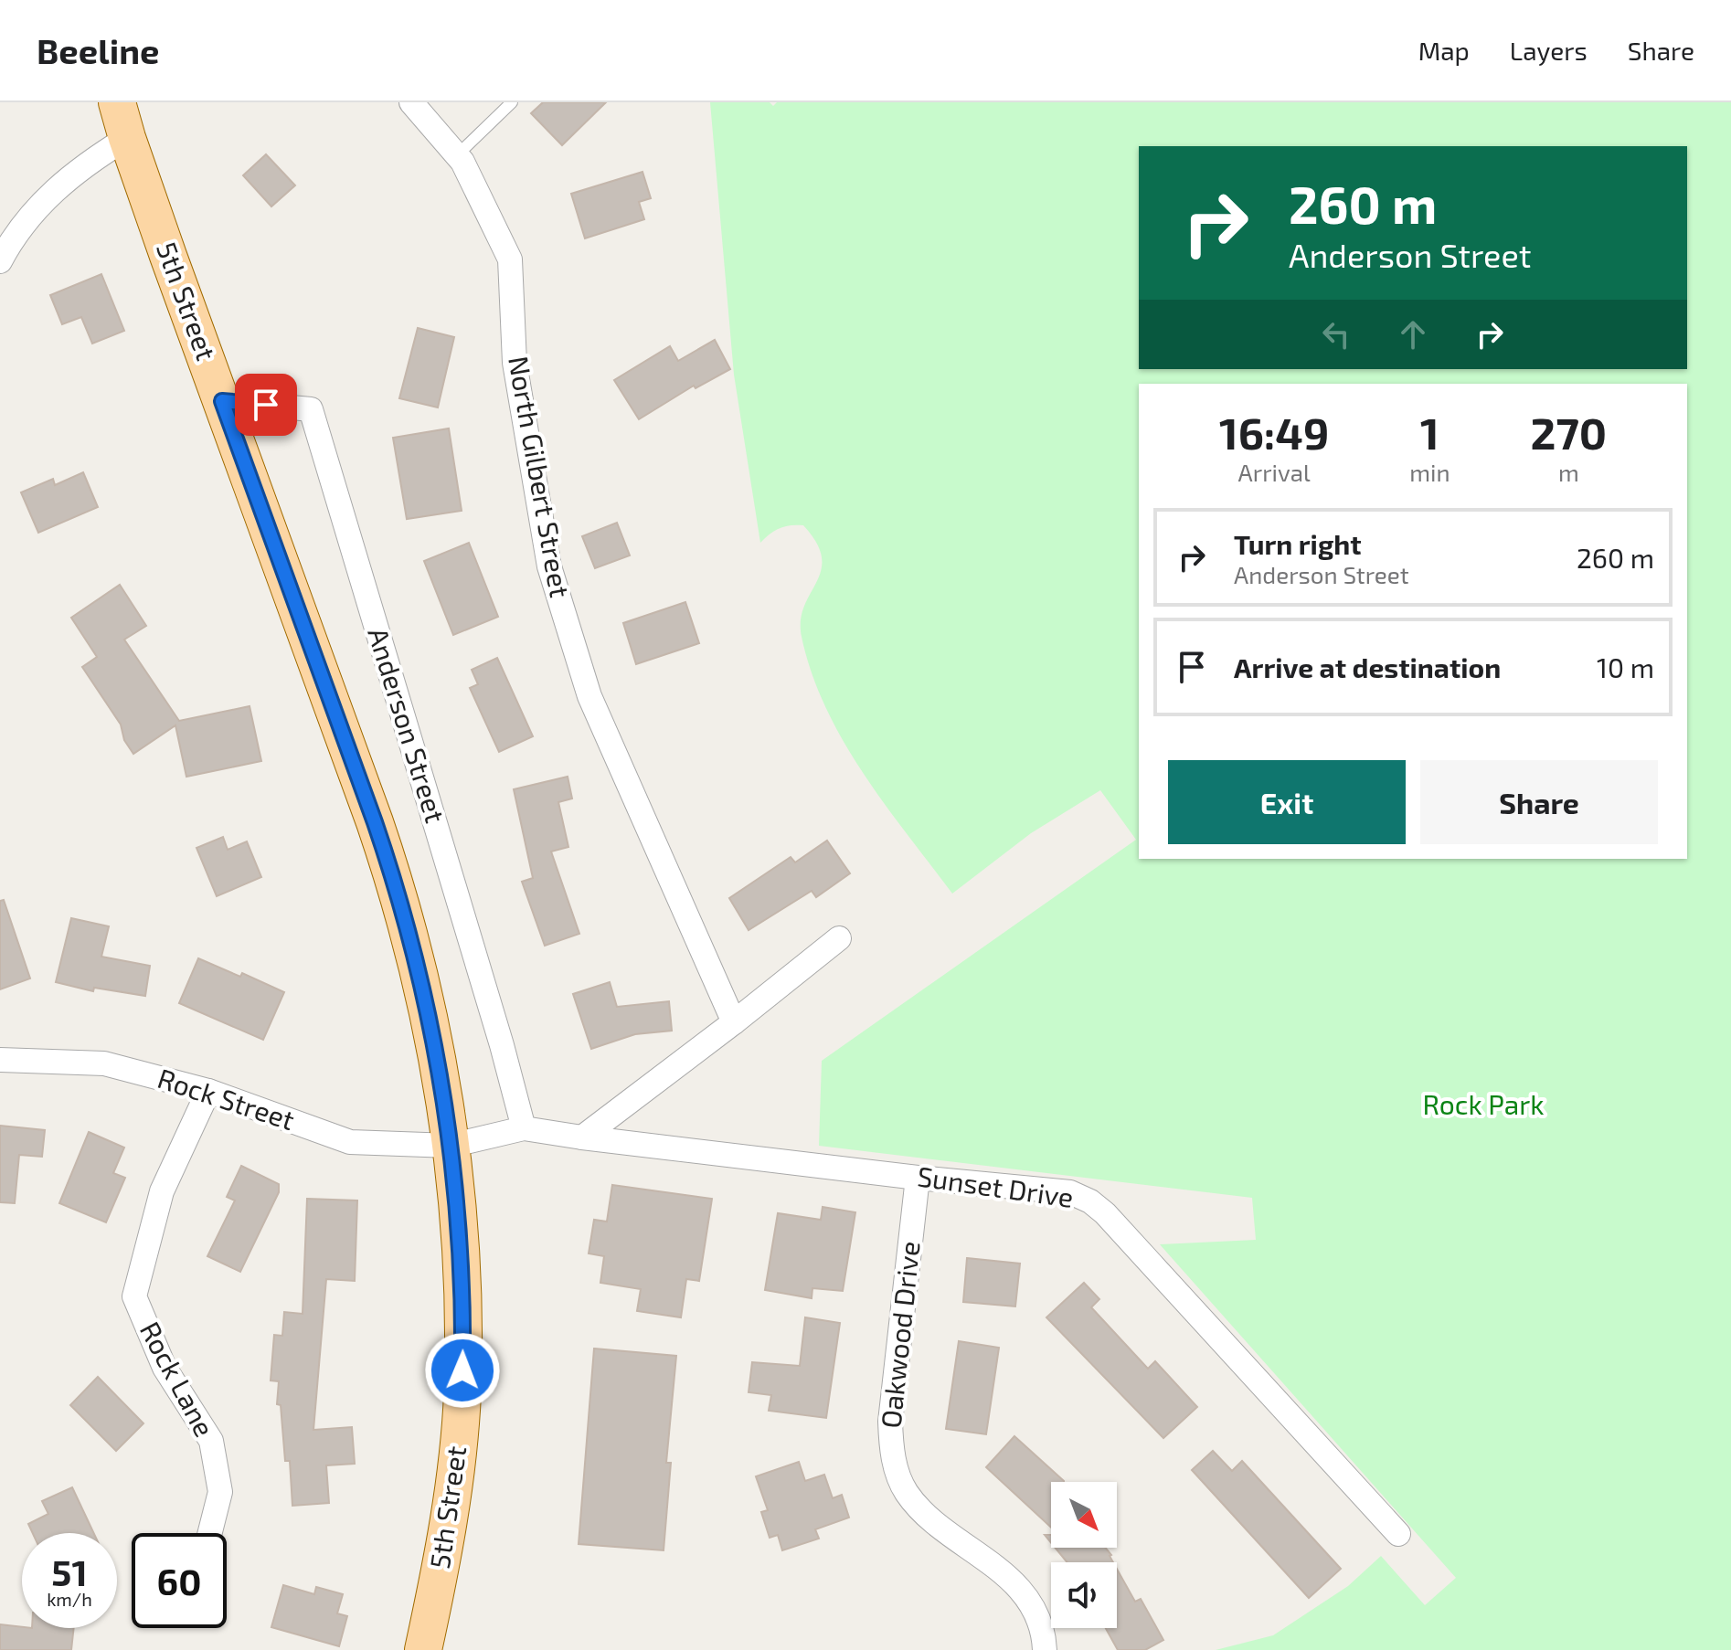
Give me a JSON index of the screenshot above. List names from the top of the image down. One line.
{"streets":{"main road":["5th Street"],"street":["North Gilbert Street","Anderson Street","Rock Street","Sunset Drive","Oakwood Drive","Rock Lane"]},"crossings":[["5th Street","Anderson Street"],["5th Street","Rock Street"],["5th Street","Sunset Drive"],["Anderson Street","Sunset Drive"],["Rock Street","Sunset Drive"],["Rock Street","Rock Lane"],["Sunset Drive","Oakwood Drive"]],"parks":["Rock Park"],"north":"bottom right","page":{"header":"Beeline","nav":["Map","Layers","Share"],"turn":["260 m","Anderson Street"],"eta":["16:49","Arrival","1","min","270","m"],"list":[{"name":"Turn right","note":"Anderson Street","value":"260 m"},{"name":"Arrive at destination","value":"10 m"}],"buttons":["Exit","Share"],"speed":"51 km/h","limit":"60"}}
